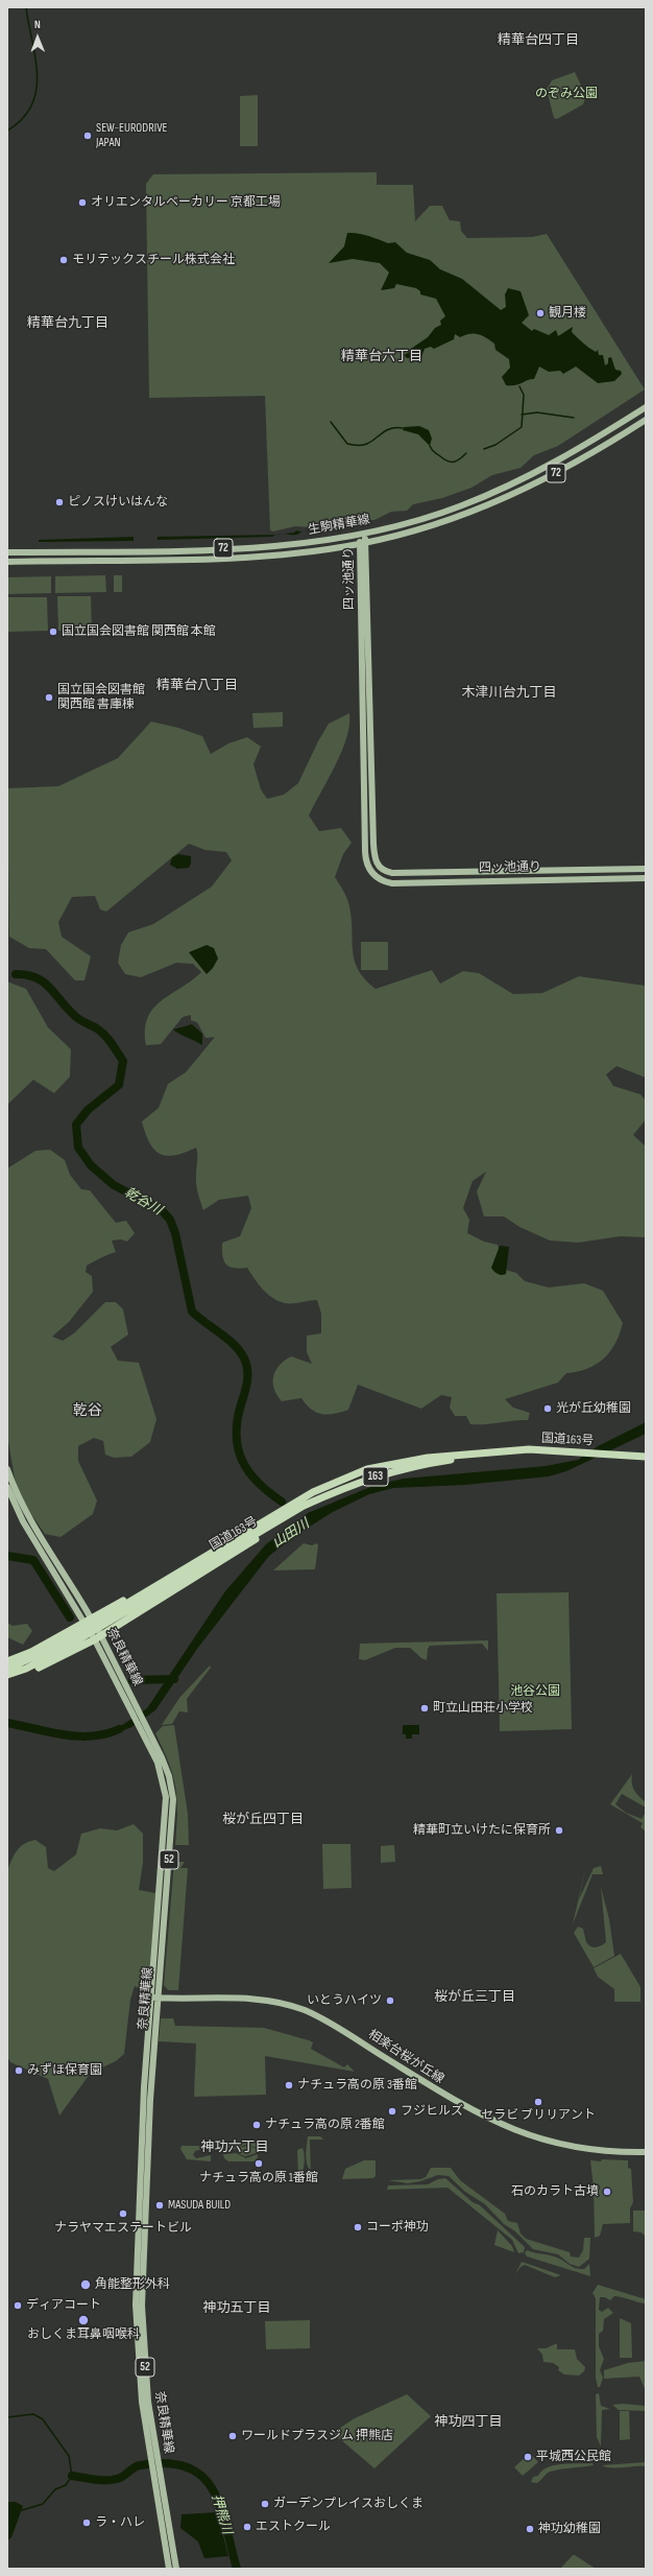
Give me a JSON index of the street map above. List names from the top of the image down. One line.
{"streets":{"highway":["国道163号","163"],"main road":["72","生駒精華線","四ッ池通り","奈良精華線","52","相楽台桜が丘線"]},"crossings":[["生駒精華線","四ッ池通り"],["国道163号","163"],["163","奈良精華線"],["奈良精華線","相楽台桜が丘線"]],"districts":["精華台四丁目","精華台九丁目","精華台六丁目","精華台八丁目","木津川台九丁目","乾谷","桜が丘四丁目","桜が丘三丁目","神功六丁目","神功五丁目","神功四丁目"],"water":["乾谷川","山田川","押熊川"],"parks":["のぞみ公園","池谷公園"],"places":["SEW-EURODRIVE JAPAN","オリエンタルベーカリー 京都工場","モリテックスチール株式会社","観月楼","ピノスけいはんな","国立国会図書館 関西館 本館","国立国会図書館 関西館 書庫棟","光が丘幼稚園","町立山田荘小学校","精華町立いけたに保育所","いとうハイツ","みずほ保育園","ナチュラ高の原 3番館","セラビ ブリリアント","フジヒルズ","ナチュラ高の原 2番館","ナチュラ高の原 1番館","石のカラト古墳","MASUDA BUILD","ナラヤマエステートビル","コーポ神功","角能整形外科","ディアコート","おしくま耳鼻咽喉科","ワールドプラスジム 押熊店","平城西公民館","ガーデンプレイスおしくま","ラ・ハレ","エストクール","神功幼稚園"],"north":"top"}
